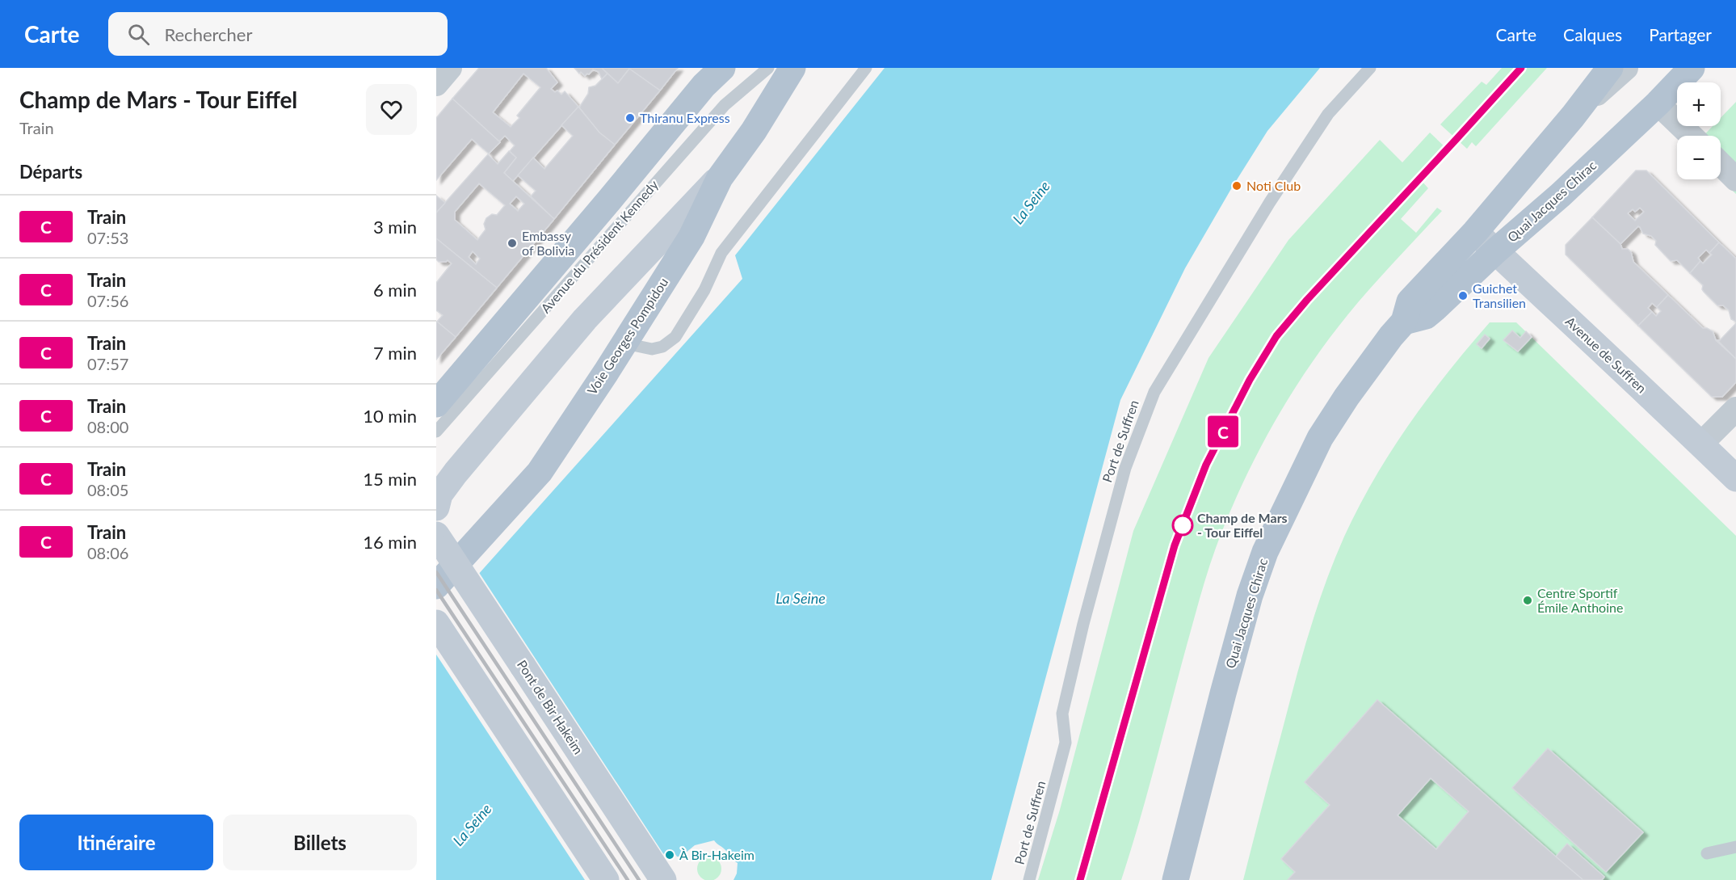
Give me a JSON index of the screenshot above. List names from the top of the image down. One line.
{"streets":{"main road":["Quai Jacques Chirac","Avenue du Président Kennedy","Voie Georges Pompidou","Avenue de Suffren","Pont de Bir Hakeim"],"lane":["Port de Suffren"]},"crossings":[["Quai Jacques Chirac","Avenue de Suffren"]],"water":["La Seine"],"places":["Thiranu Express","Noti Club","Embassy of Bolivia","Guichet Transilien","Champ de Mars - Tour Eiffel","Centre Sportif Émile Anthoine","À Bir-Hakeim"],"page":{"header":"Carte","search":"Rechercher","nav":["Carte","Calques","Partager"],"heading":[["Champ de Mars - Tour Eiffel","Train"],"Départs"],"on_map":"C","map_buttons":["+","−"],"list":[{"mark":"C","name":"Train","note":"07:53","value":"3 min"},{"mark":"C","name":"Train","note":"07:56","value":"6 min"},{"mark":"C","name":"Train","note":"07:57","value":"7 min"},{"mark":"C","name":"Train","note":"08:00","value":"10 min"},{"mark":"C","name":"Train","note":"08:05","value":"15 min"},{"mark":"C","name":"Train","note":"08:06","value":"16 min"}],"buttons":["Itinéraire","Billets"]}}
